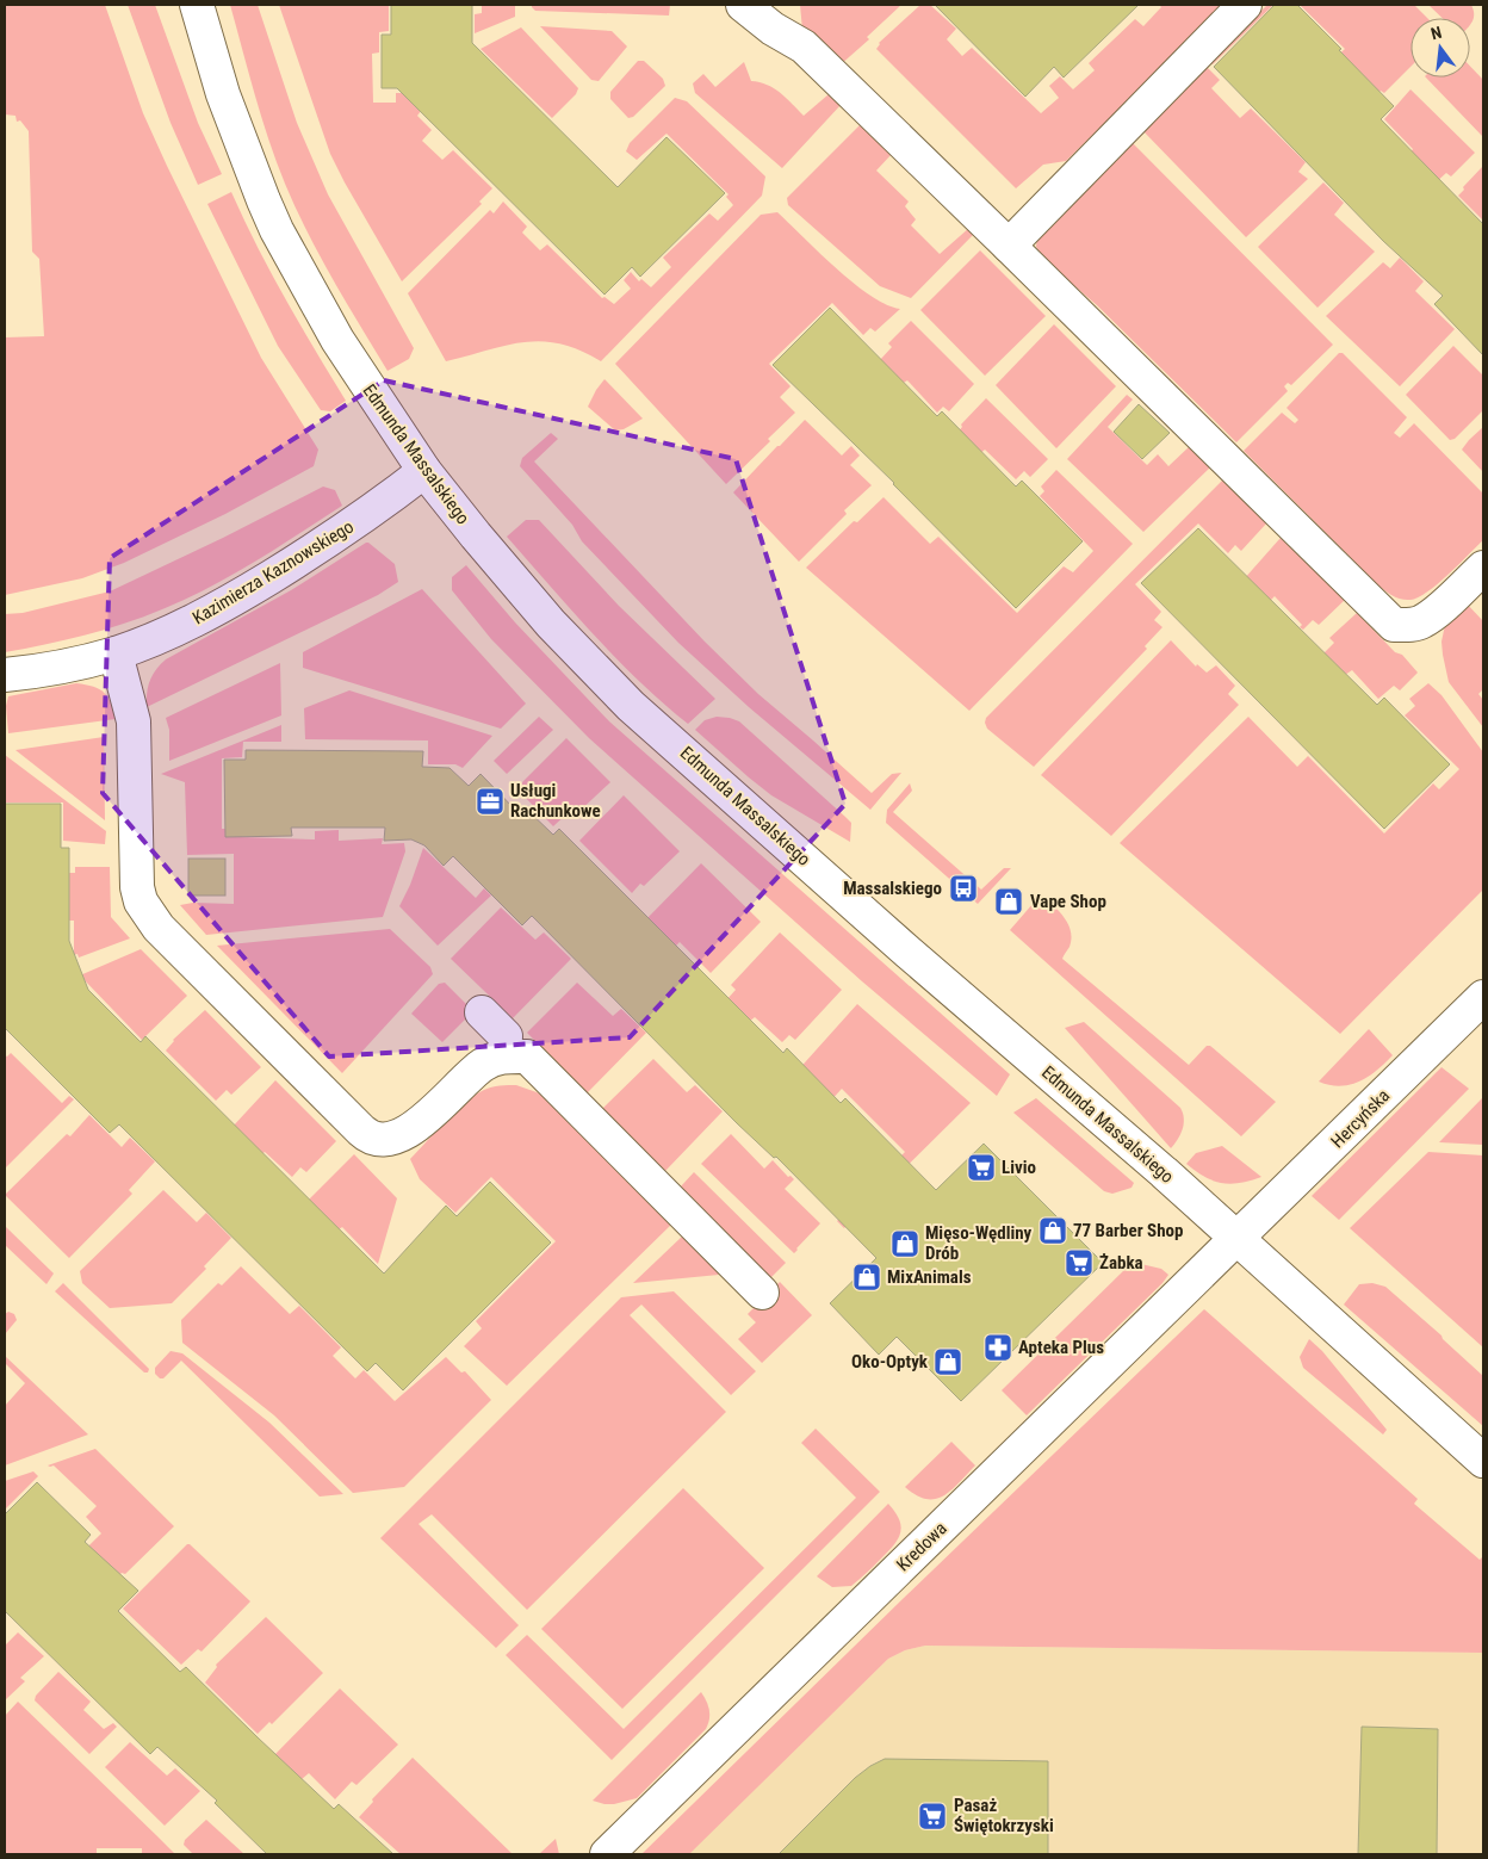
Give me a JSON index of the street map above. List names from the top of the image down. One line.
{"streets":{"street":["Edmunda Massalskiego","Kazimierza Kaznowskiego","Hercyńska","Kredowa"]},"crossings":[["Edmunda Massalskiego","Kazimierza Kaznowskiego"],["Edmunda Massalskiego","Hercyńska"],["Edmunda Massalskiego","Kredowa"],["Hercyńska","Kredowa"]],"places":{"office":["Usługi Rachunkowe"],"bus stop":["Massalskiego"],"shop":["Vape Shop","77 Barber Shop","Mięso-Wędliny Drób","MixAnimals","Oko-Optyk"],"supermarket":["Livio","Żabka","Pasaż Świętokrzyski"],"pharmacy":["Apteka Plus"]},"north":"top"}
